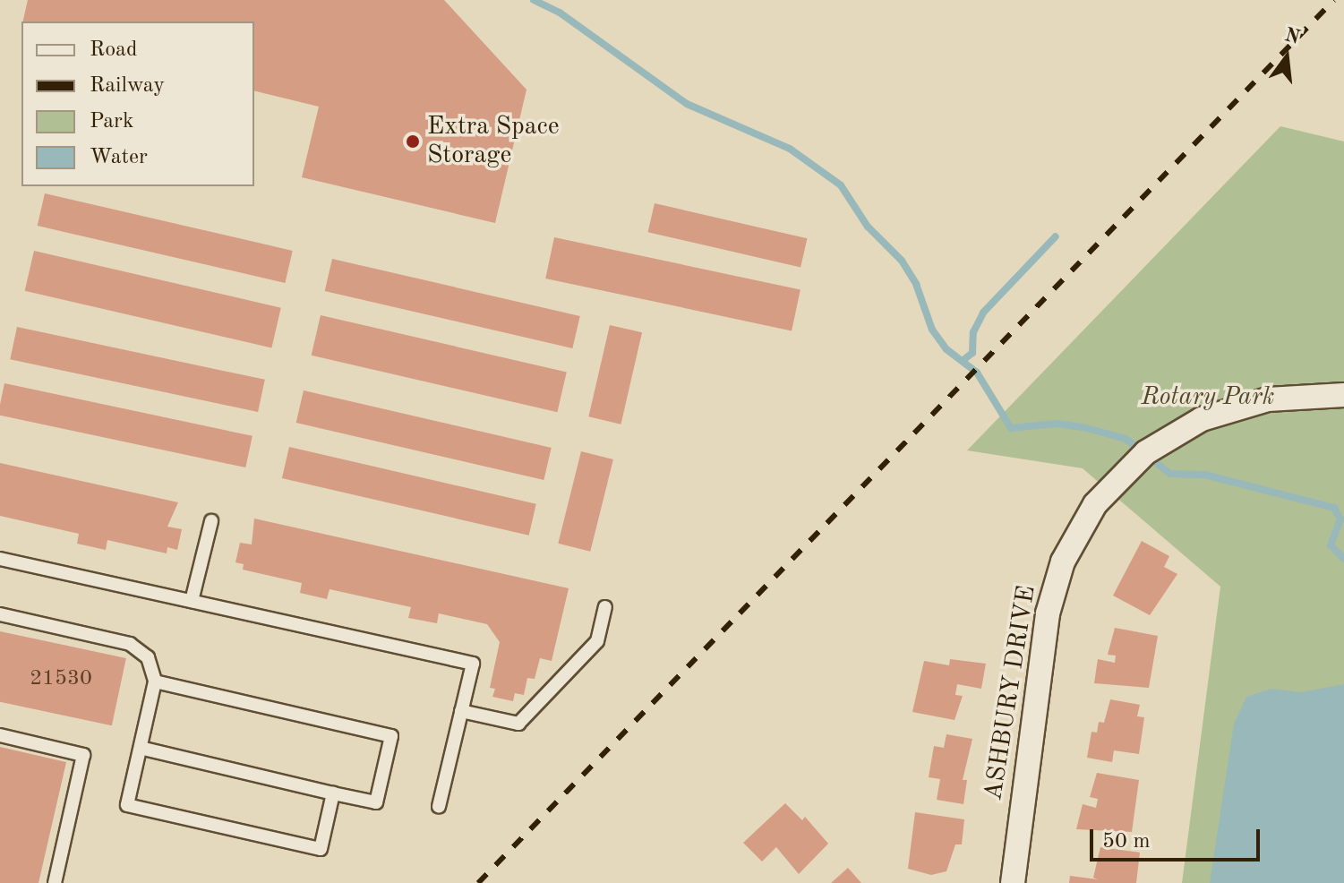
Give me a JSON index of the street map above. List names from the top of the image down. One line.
{"streets":{"street":["ASHBURY DRIVE"]},"parks":["Rotary Park"],"places":["Extra Space Storage"],"house_numbers":["21530"],"legend":["Road","Railway","Park","Water"],"scale_bar":"50 m","north":"top"}
